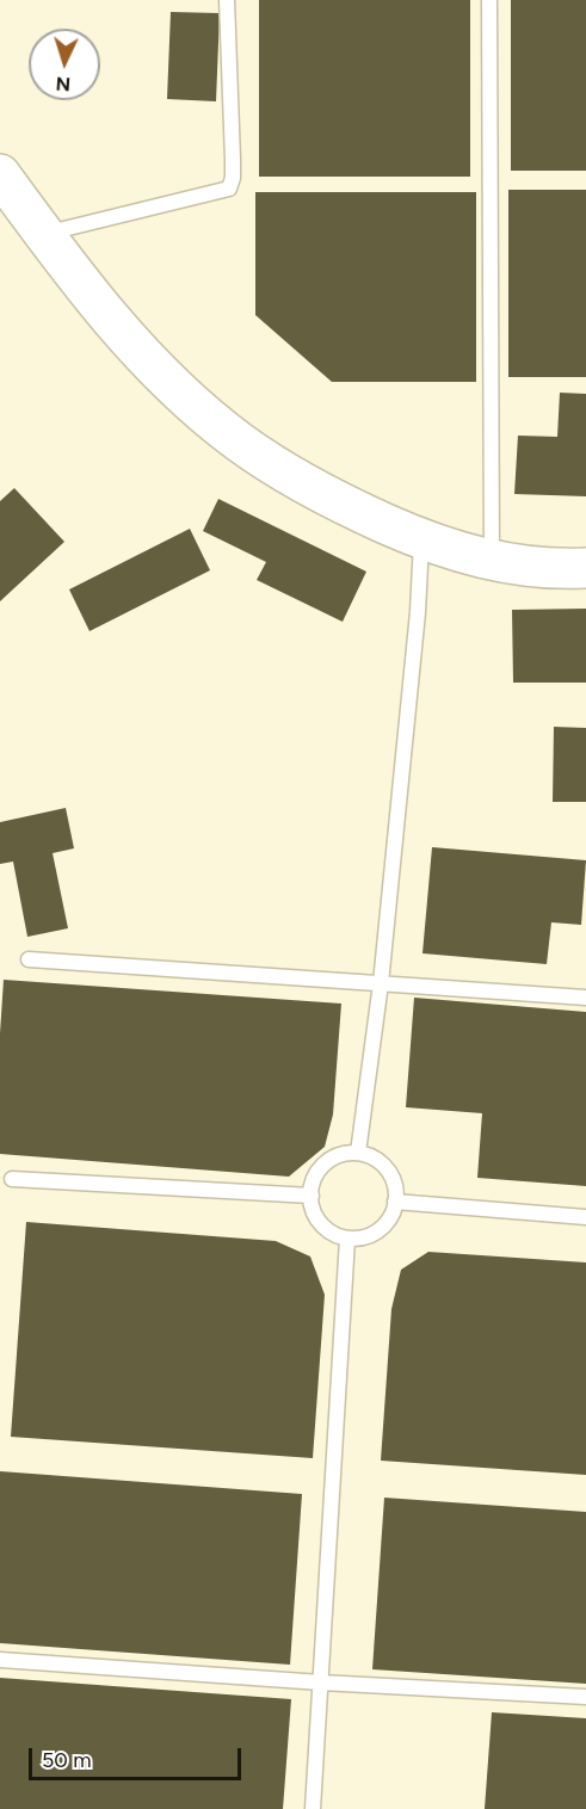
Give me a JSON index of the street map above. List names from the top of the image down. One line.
{"scale_bar":"50 m","north":"bottom"}
